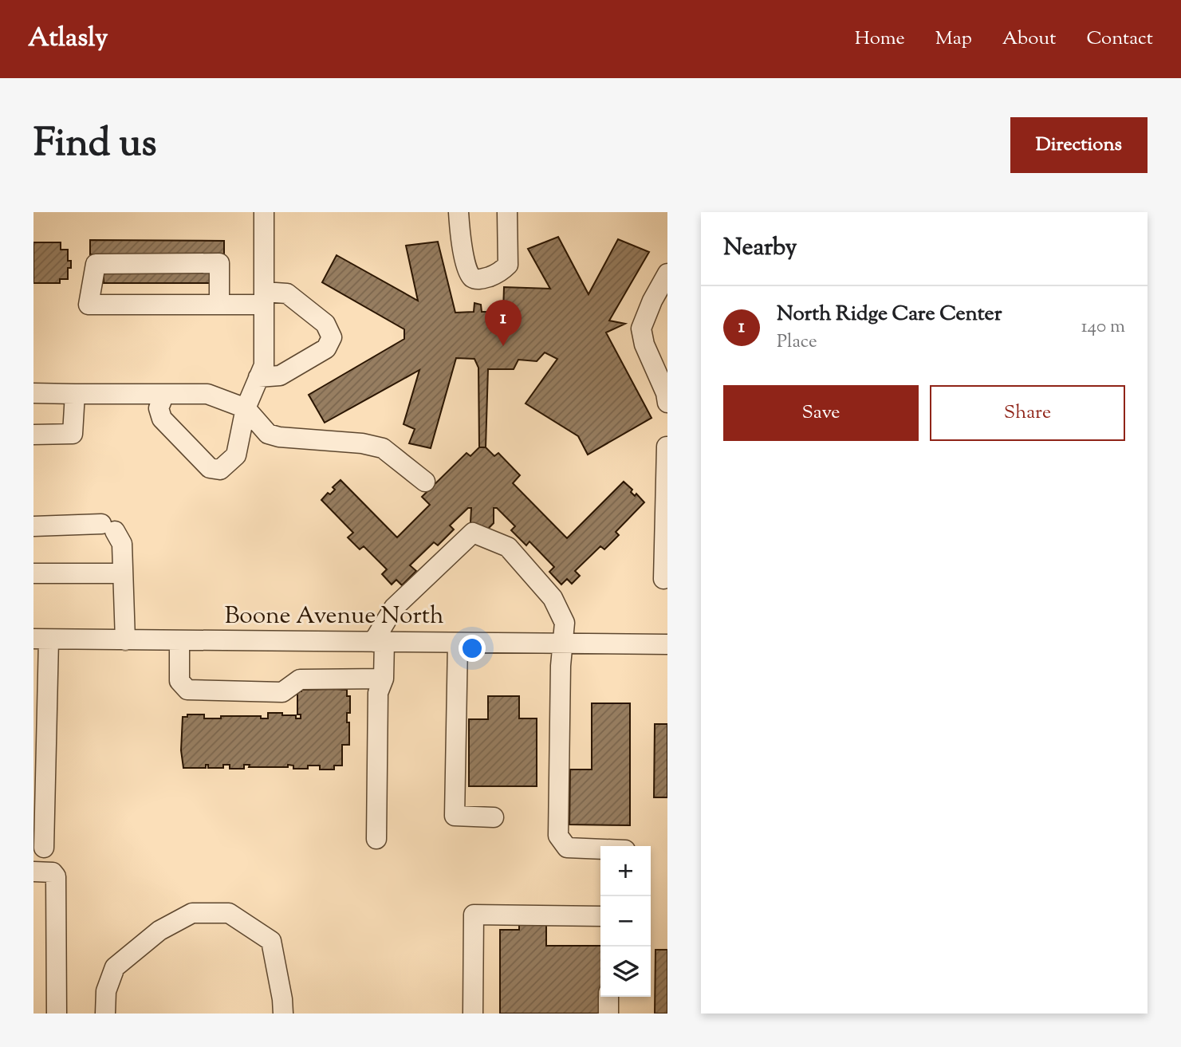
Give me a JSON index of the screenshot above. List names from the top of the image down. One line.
{"streets":{"street":["Boone Avenue North"]},"page":{"header":"Atlasly","nav":["Home","Map","About","Contact"],"title":"Find us","buttons":["Directions",["Save","Share"]],"heading":"Nearby","list":[{"mark":"1","name":"North Ridge Care Center","note":"Place","value":"140 m"}],"pins":"1","map_buttons":["+","−"]}}
